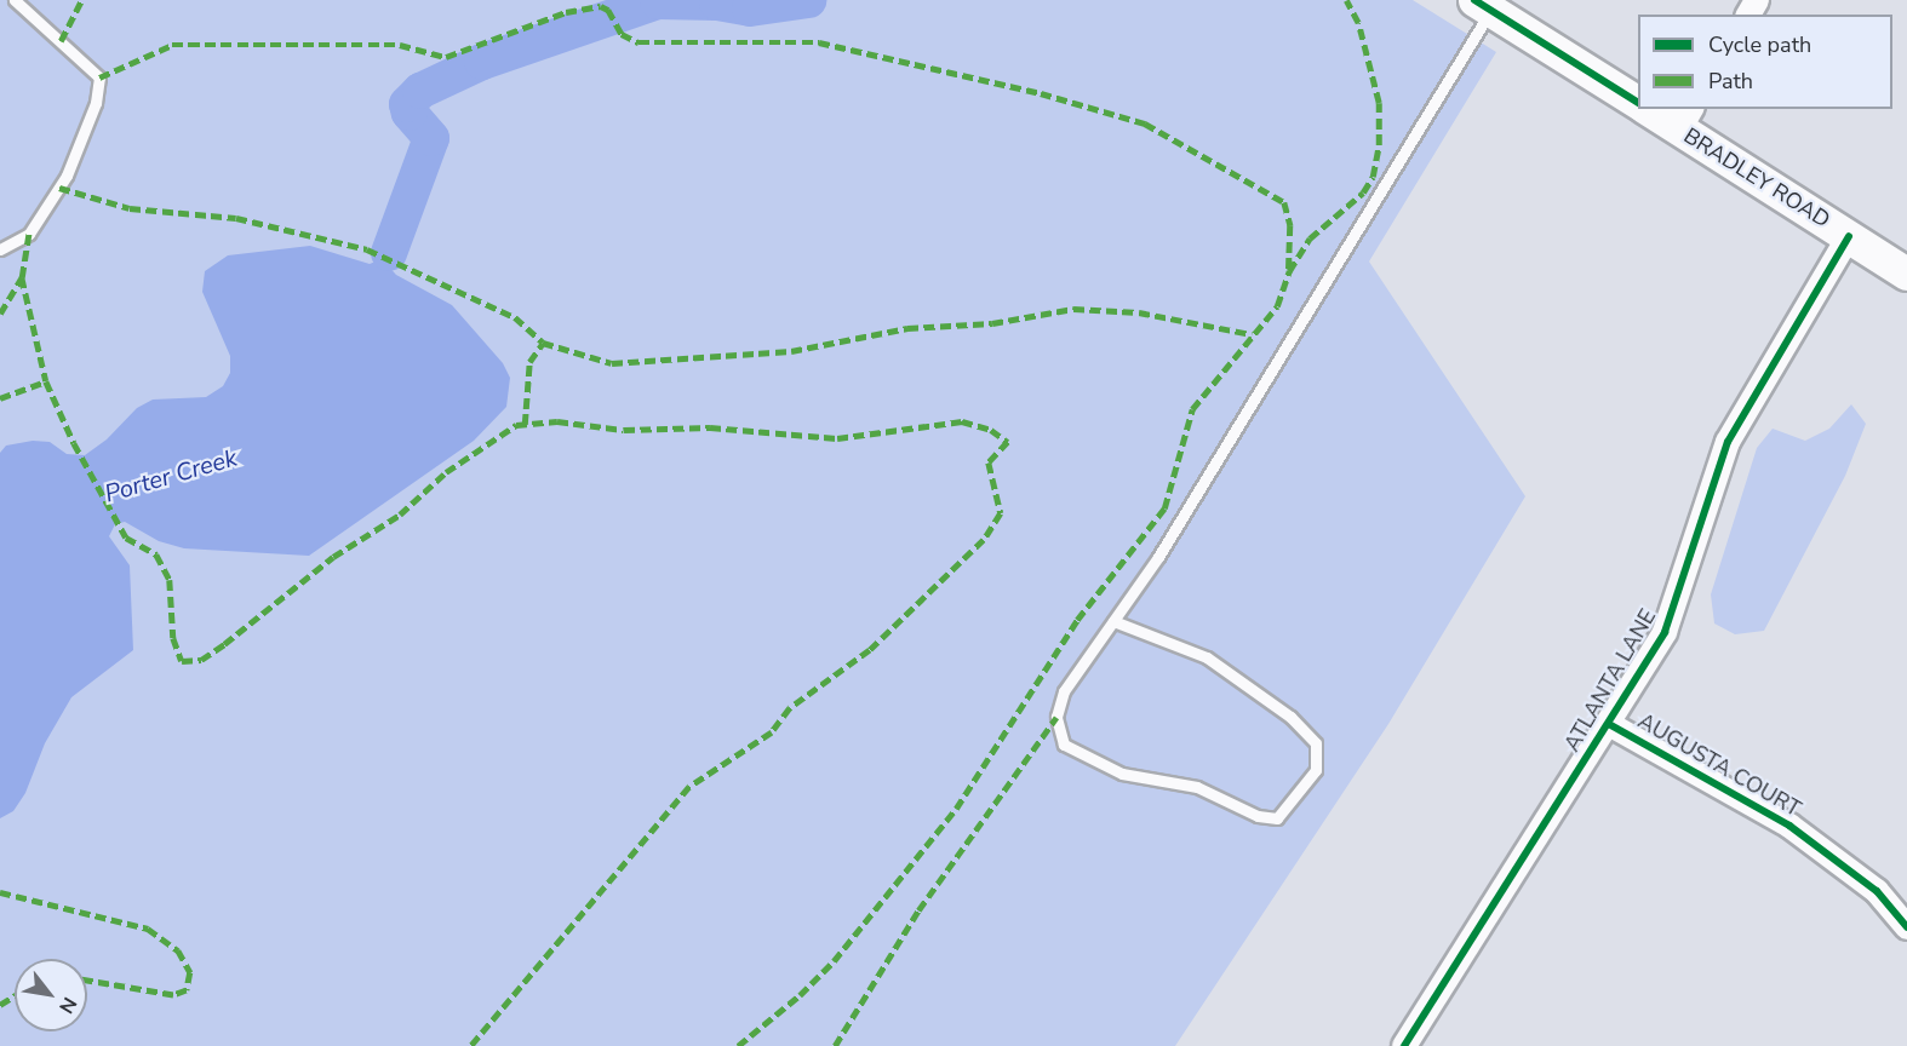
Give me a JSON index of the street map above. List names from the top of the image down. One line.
{"streets":{"street":["BRADLEY ROAD","ATLANTA LANE","AUGUSTA COURT"]},"crossings":[["BRADLEY ROAD","ATLANTA LANE"],["ATLANTA LANE","AUGUSTA COURT"]],"water":["Porter Creek"],"legend":["Cycle path","Path"],"north":"bottom right"}
